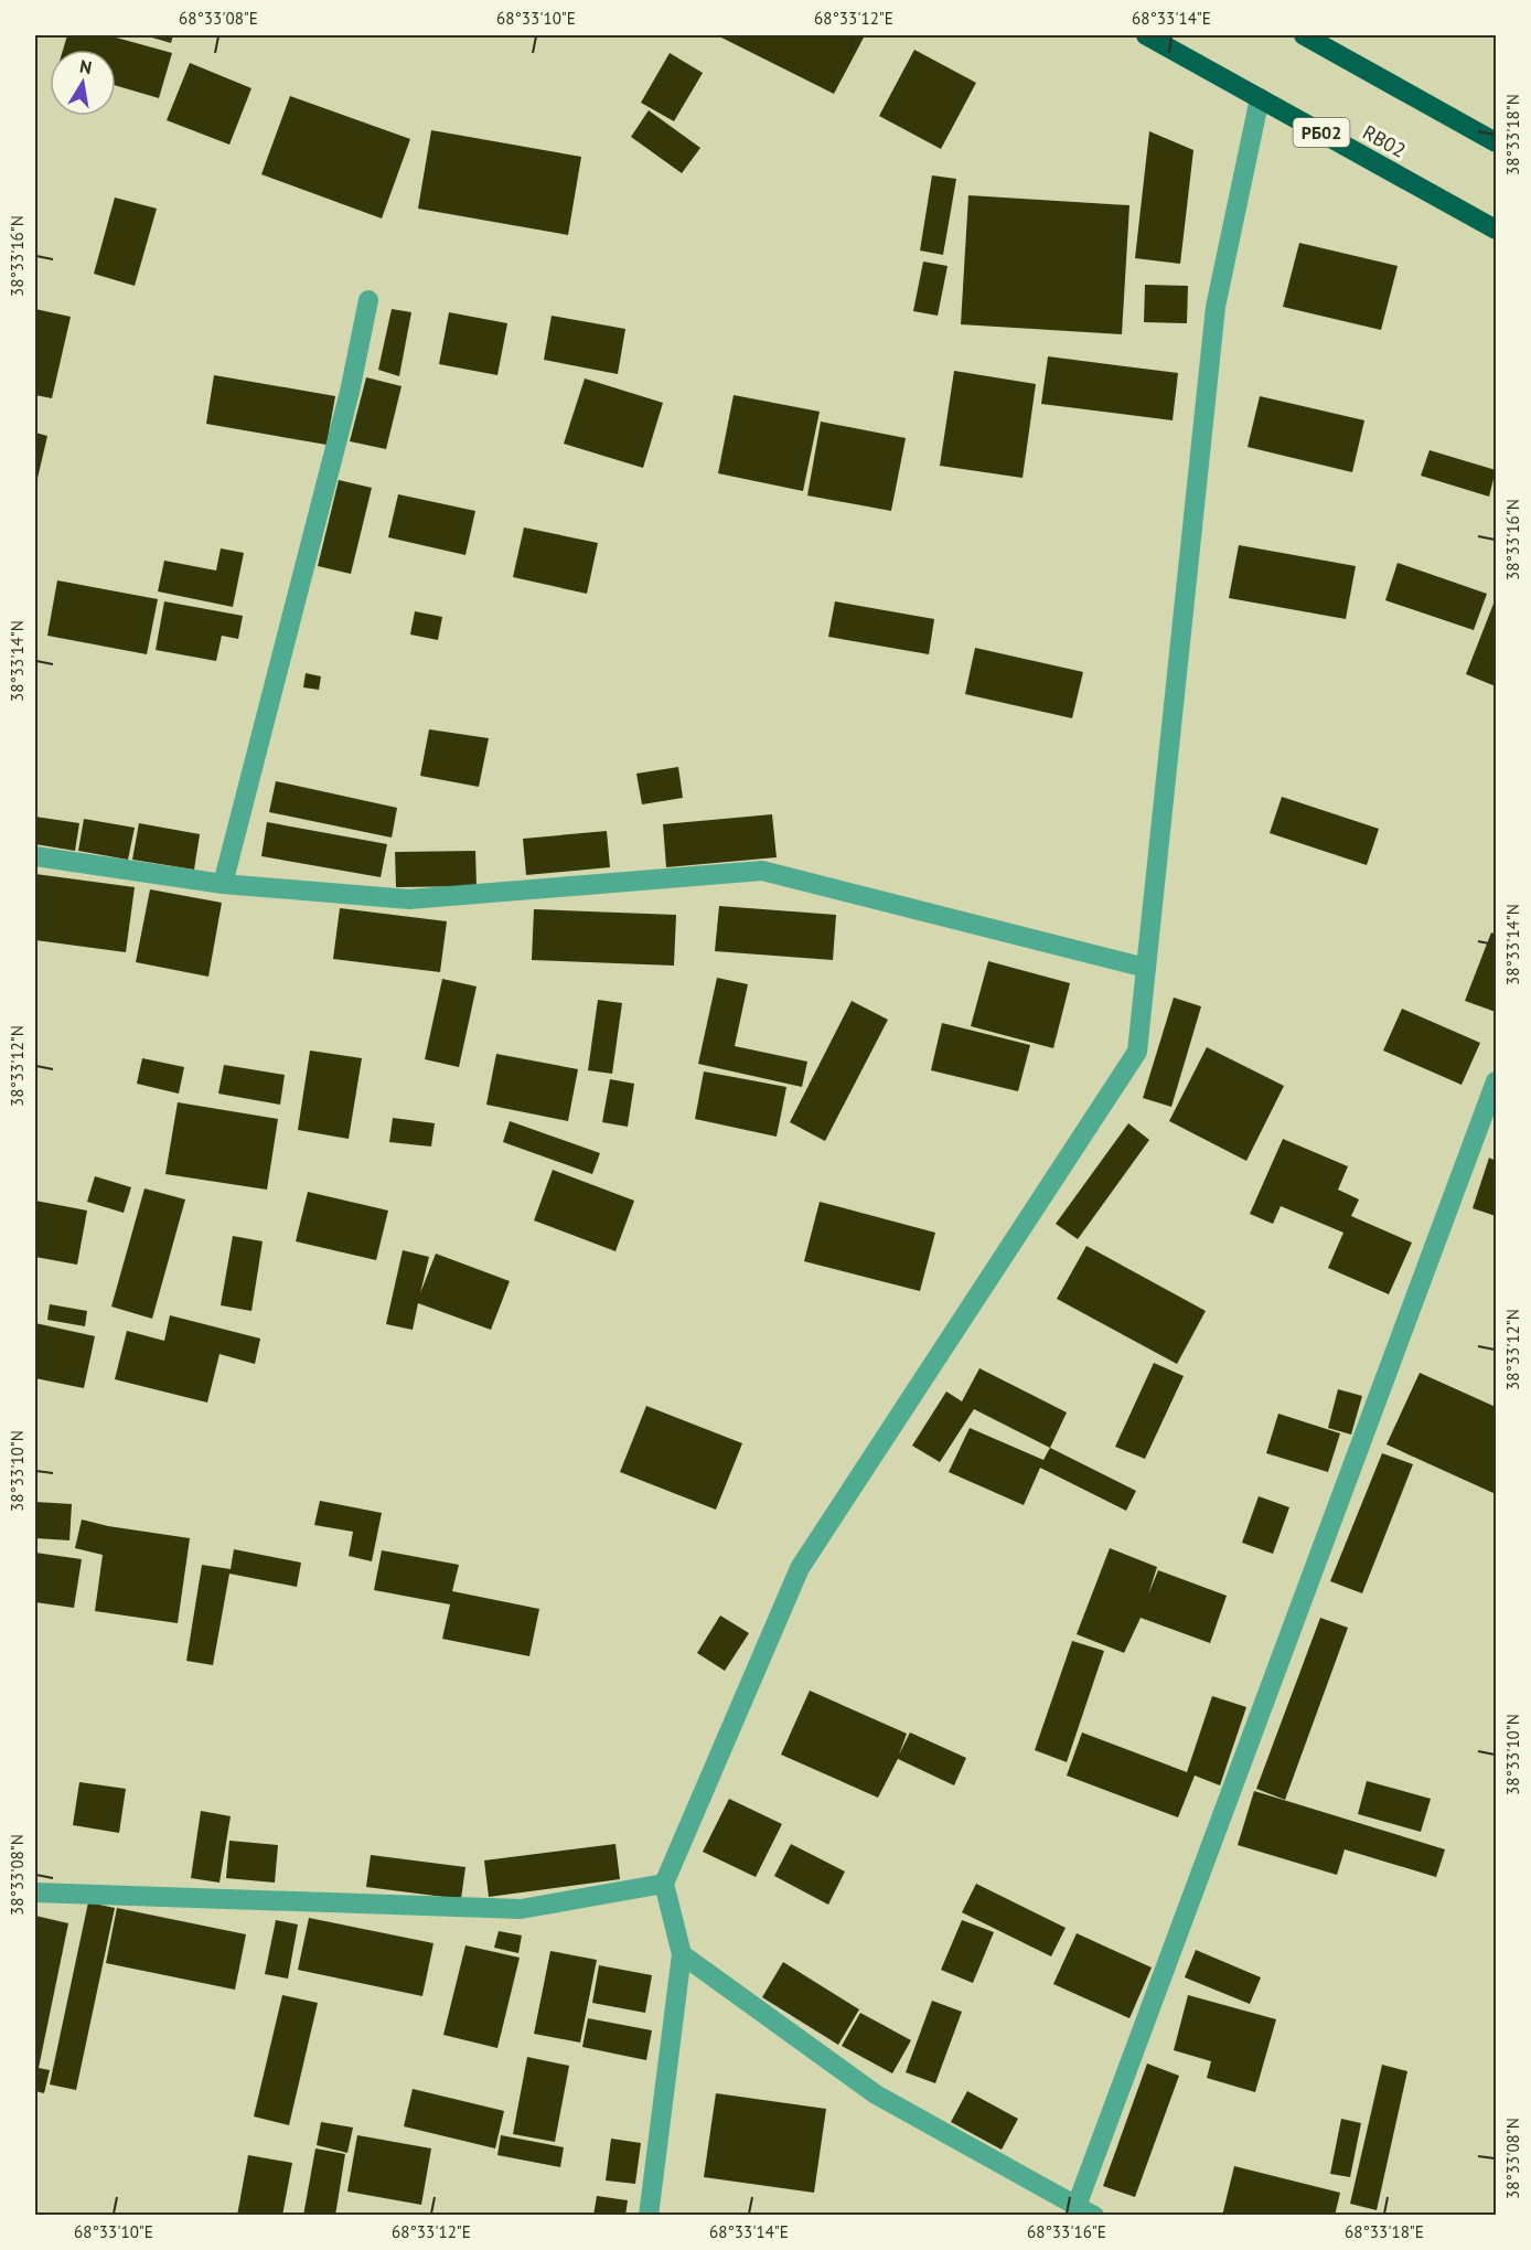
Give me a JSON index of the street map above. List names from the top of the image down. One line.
{"streets":{"highway":["РБ02","RB02"]},"north":"top","coordinates":["68°33'08\"E","68°33'10\"E","68°33'12\"E","68°33'14\"E","38°33'18\"N","38°33'16\"N","38°33'14\"N","38°33'12\"N","38°33'10\"N","38°33'08\"N","68°33'16\"E","68°33'18\"E"]}
